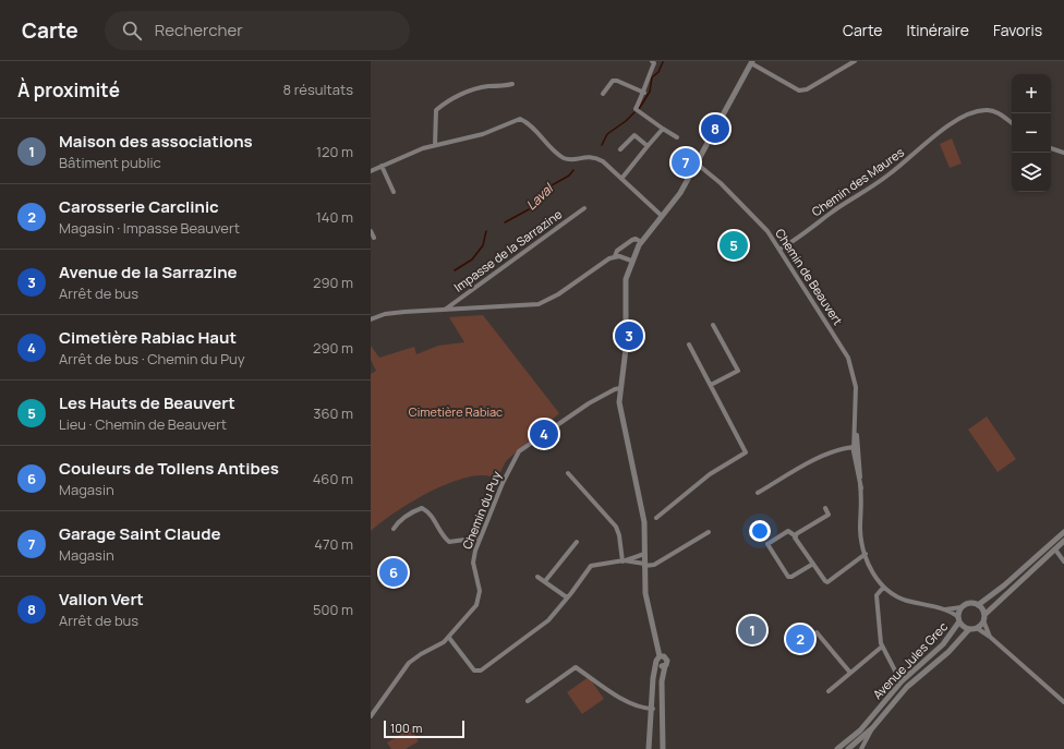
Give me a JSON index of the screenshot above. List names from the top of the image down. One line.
{"streets":{"street":["Chemin des Maures","Impasse de la Sarrazine","Chemin de Beauvert","Chemin du Puy","Avenue Jules Grec"]},"crossings":[["Chemin des Maures","Chemin de Beauvert"],["Chemin de Beauvert","Avenue Jules Grec"]],"water":["Laval"],"parks":["Cimetière Rabiac"],"scale_bar":"100 m","page":{"header":"Carte","search":"Rechercher","nav":["Carte","Itinéraire","Favoris"],"heading":["À proximité","8 résultats"],"map_buttons":["+","−"],"pins":["8","7","5","3","4","6","1","2"],"list":[{"mark":"1","name":"Maison des associations","note":"Bâtiment public","value":"120 m"},{"mark":"2","name":"Carosserie Carclinic","note":"Magasin · Impasse Beauvert","value":"140 m"},{"mark":"3","name":"Avenue de la Sarrazine","note":"Arrêt de bus","value":"290 m"},{"mark":"4","name":"Cimetière Rabiac Haut","note":"Arrêt de bus · Chemin du Puy","value":"290 m"},{"mark":"5","name":"Les Hauts de Beauvert","note":"Lieu · Chemin de Beauvert","value":"360 m"},{"mark":"6","name":"Couleurs de Tollens Antibes","note":"Magasin","value":"460 m"},{"mark":"7","name":"Garage Saint Claude","note":"Magasin","value":"470 m"},{"mark":"8","name":"Vallon Vert","note":"Arrêt de bus","value":"500 m"}],"scale":"100 m"}}
